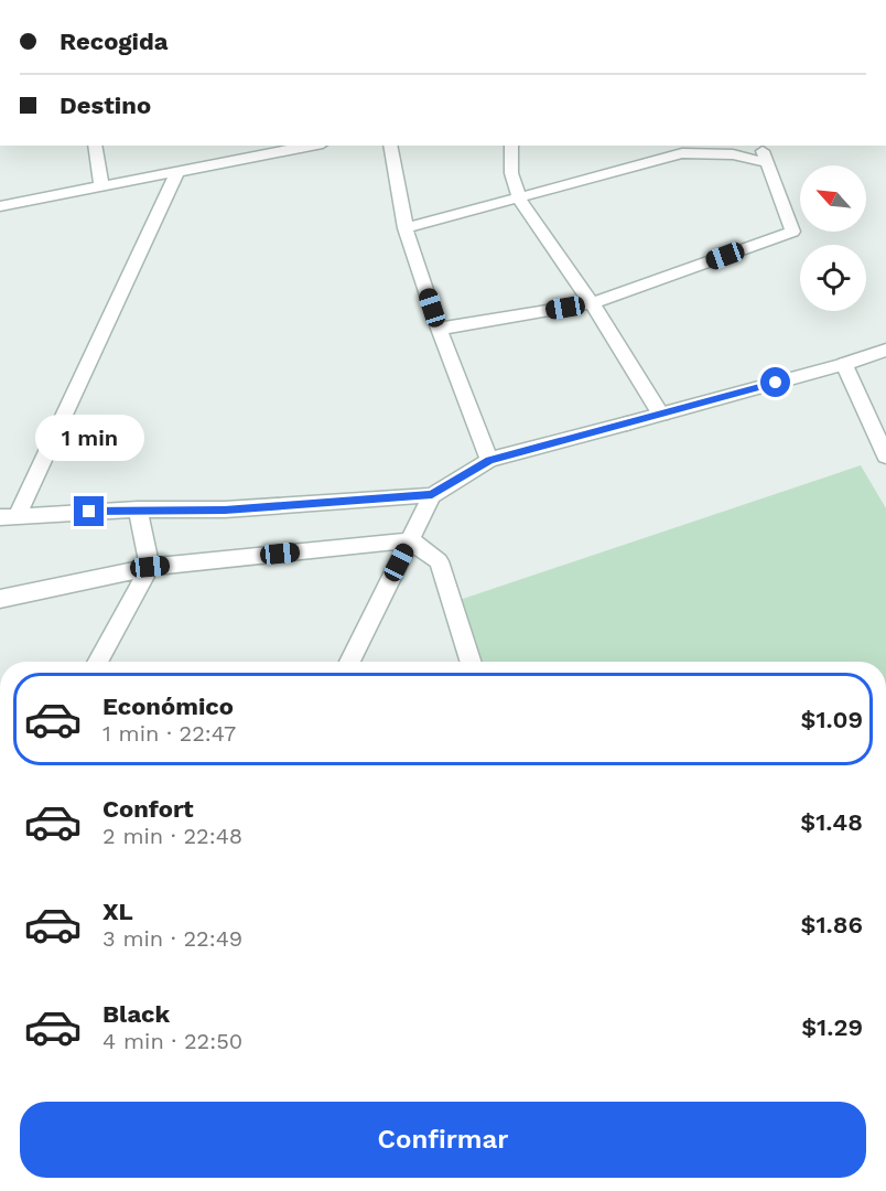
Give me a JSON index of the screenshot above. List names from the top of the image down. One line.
{"north":"top left","page":{"banner":["Recogida","Destino"],"bubble":"1 min","list":[{"name":"Económico","note":"1 min · 22:47","value":"$1.09"},{"name":"Confort","note":"2 min · 22:48","value":"$1.48"},{"name":"XL","note":"3 min · 22:49","value":"$1.86"},{"name":"Black","note":"4 min · 22:50","value":"$1.29"}],"buttons":"Confirmar"}}
